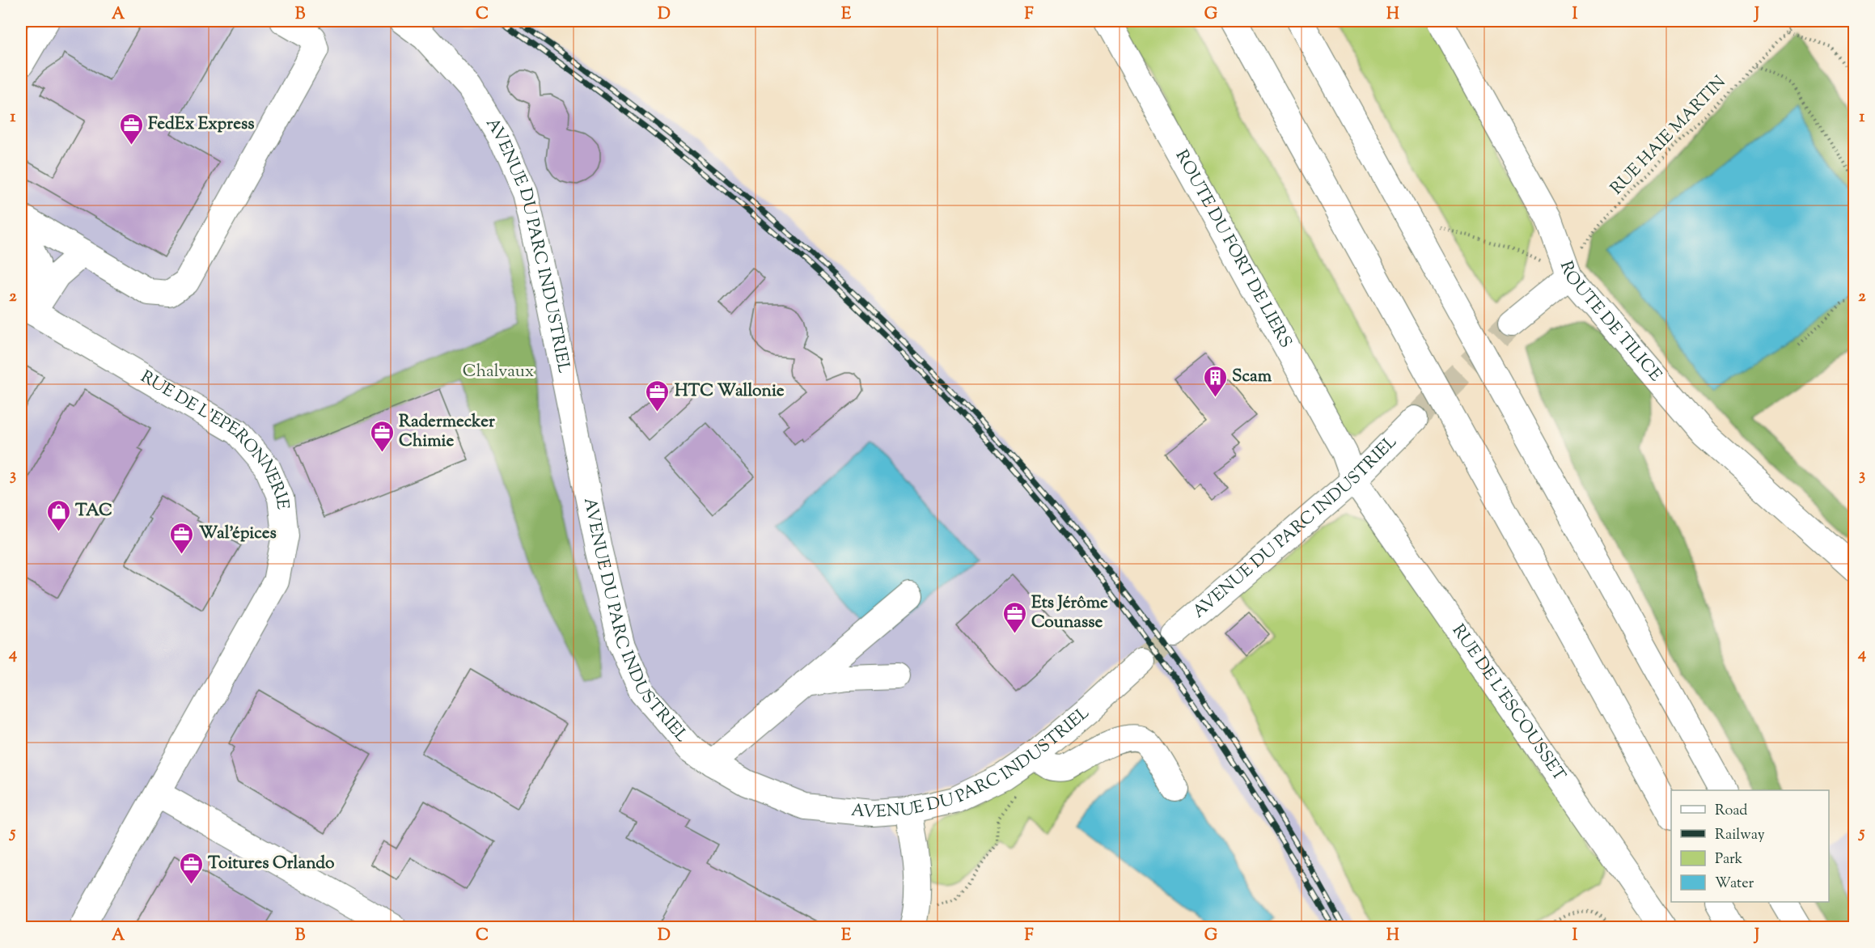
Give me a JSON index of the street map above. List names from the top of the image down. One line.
{"streets":{"street":["AVENUE DU PARC INDUSTRIEL","ROUTE DU FORT DE LIERS","ROUTE DE TILICE","RUE DE L'EPERONNERIE","RUE DE L'ESCOUSSET"],"path":["RUE HAIE MARTIN"]},"crossings":[["RUE HAIE MARTIN","ROUTE DE TILICE"],["AVENUE DU PARC INDUSTRIEL","ROUTE DU FORT DE LIERS"],["AVENUE DU PARC INDUSTRIEL","RUE DE L'ESCOUSSET"],["ROUTE DU FORT DE LIERS","RUE DE L'ESCOUSSET"]],"parks":["Chalvaux"],"places":{"office":["FedEx Express","HTC Wallonie","Radermecker Chimie","Wal’épices","Ets Jérôme Counasse","Toitures Orlando"],"building":["Scam"],"shop":["TAC"]},"legend":["Road","Railway","Park","Water"],"grid":{"columns":["A","B","C","D","E","F","G","H","I","J"],"rows":["1","2","3","4","5"]}}
